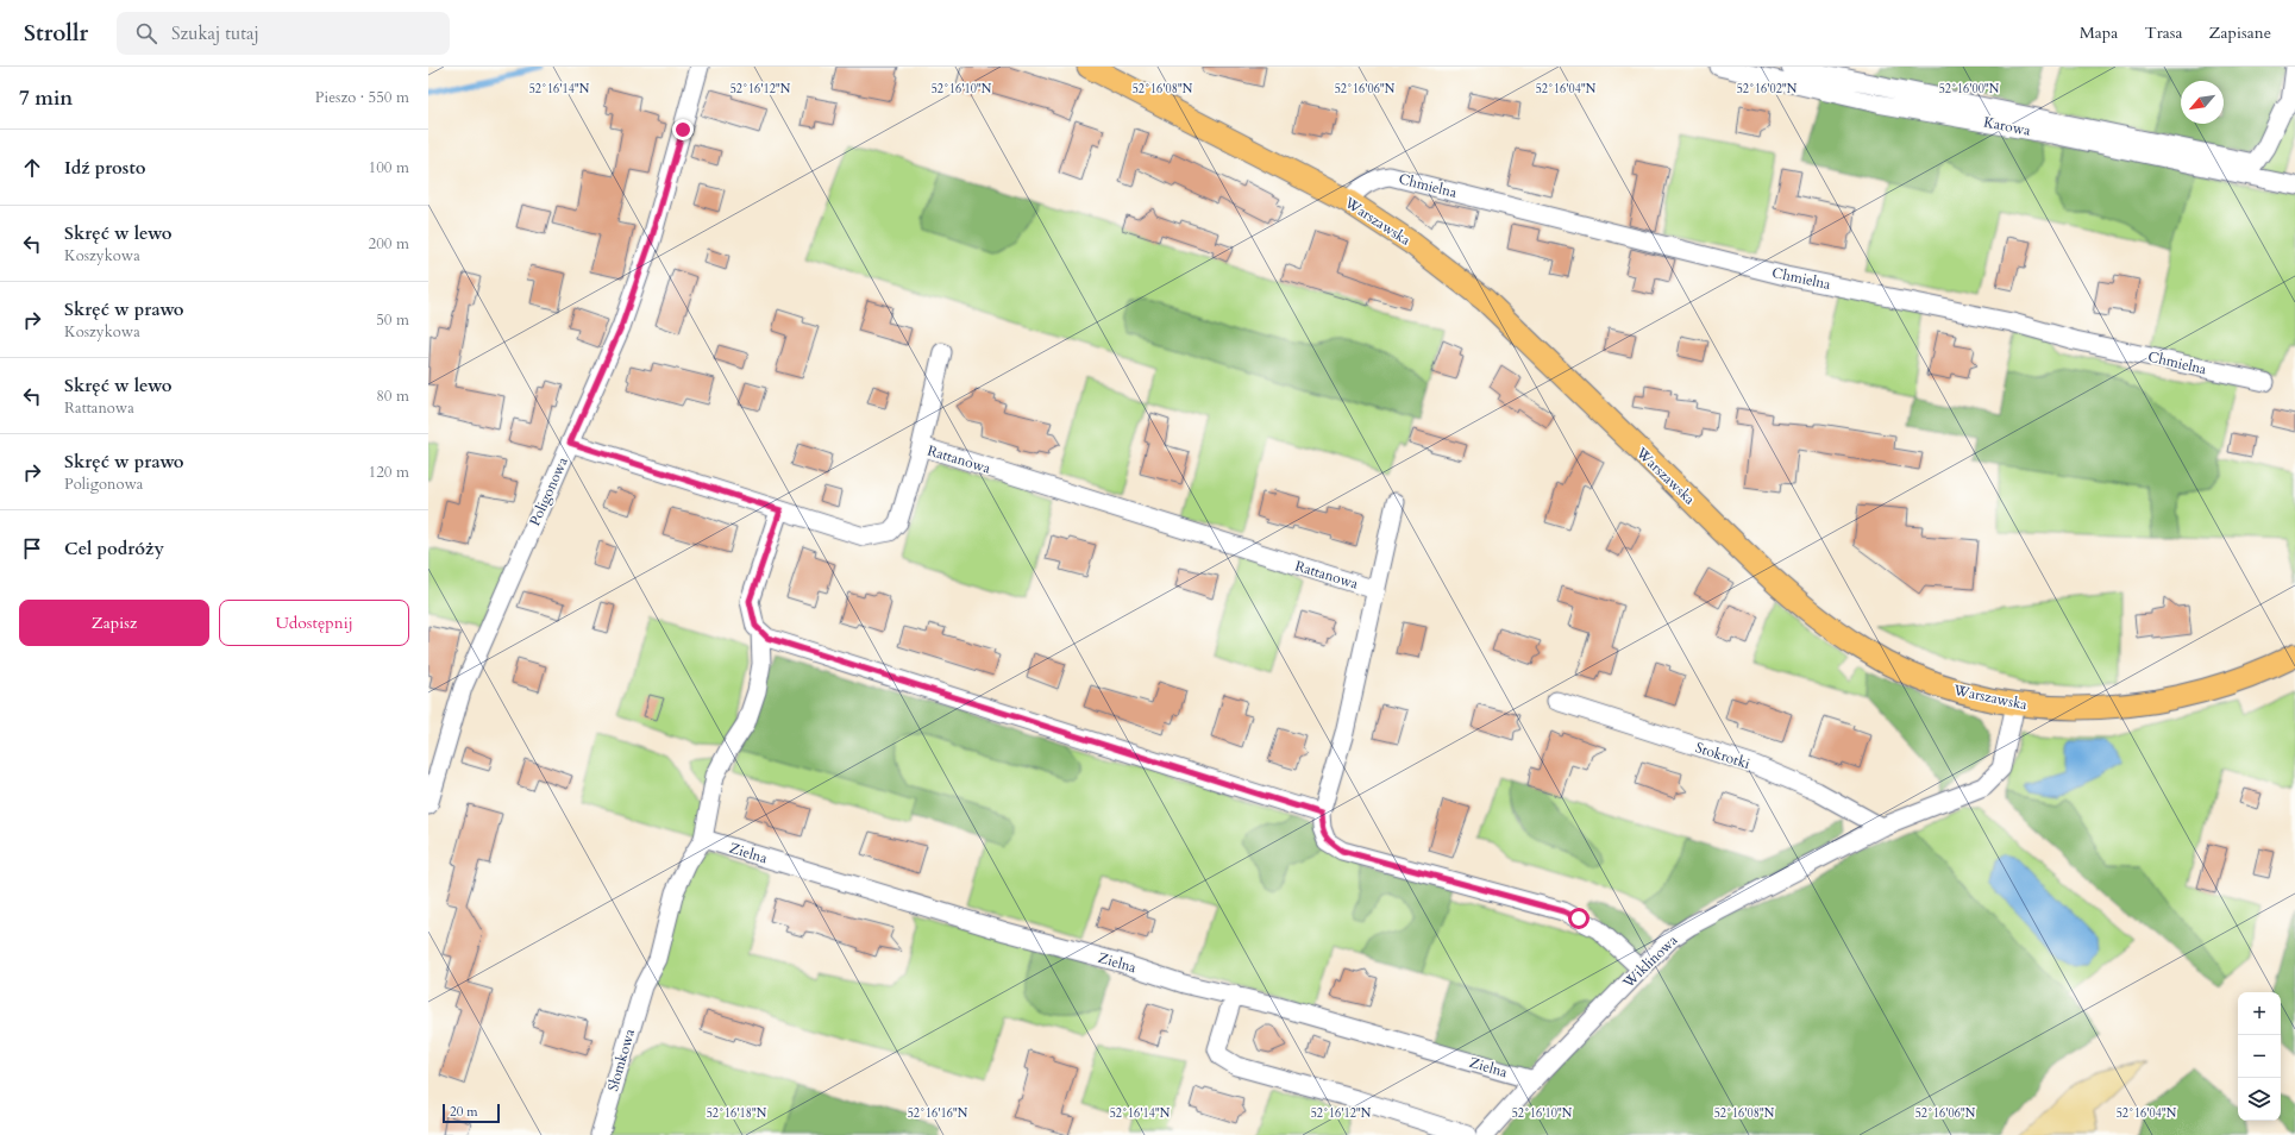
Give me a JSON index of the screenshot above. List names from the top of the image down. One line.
{"streets":{"main road":["Warszawska"],"street":["Karowa","Chmielna","Rattanowa","Poligonowa","Stokrotki","Zielna","Wiklinowa","Słomkowa"]},"crossings":[["Chmielna","Warszawska"],["Warszawska","Wiklinowa"],["Rattanowa","Poligonowa"],["Stokrotki","Wiklinowa"],["Zielna","Wiklinowa"],["Zielna","Słomkowa"]],"scale_bar":"20 m","north":"bottom left","page":{"header":"Strollr","search":"Szukaj tutaj","nav":["Mapa","Trasa","Zapisane"],"heading":["7 min","Pieszo · 550 m"],"list":[["Idź prosto","100 m"],["Skręć w lewo","Koszykowa","200 m"],["Skręć w prawo","Koszykowa","50 m"],["Skręć w lewo","Rattanowa","80 m"],["Skręć w prawo","Poligonowa","120 m"],"Cel podróży"],"buttons":["Zapisz","Udostępnij"],"map_buttons":["+","−"],"scale":"20 m"},"coordinates":["52°16'14\"N","52°16'12\"N","52°16'10\"N","52°16'08\"N","52°16'06\"N","52°16'04\"N","52°16'02\"N","52°16'00\"N","52°16'18\"N","52°16'16\"N"]}
